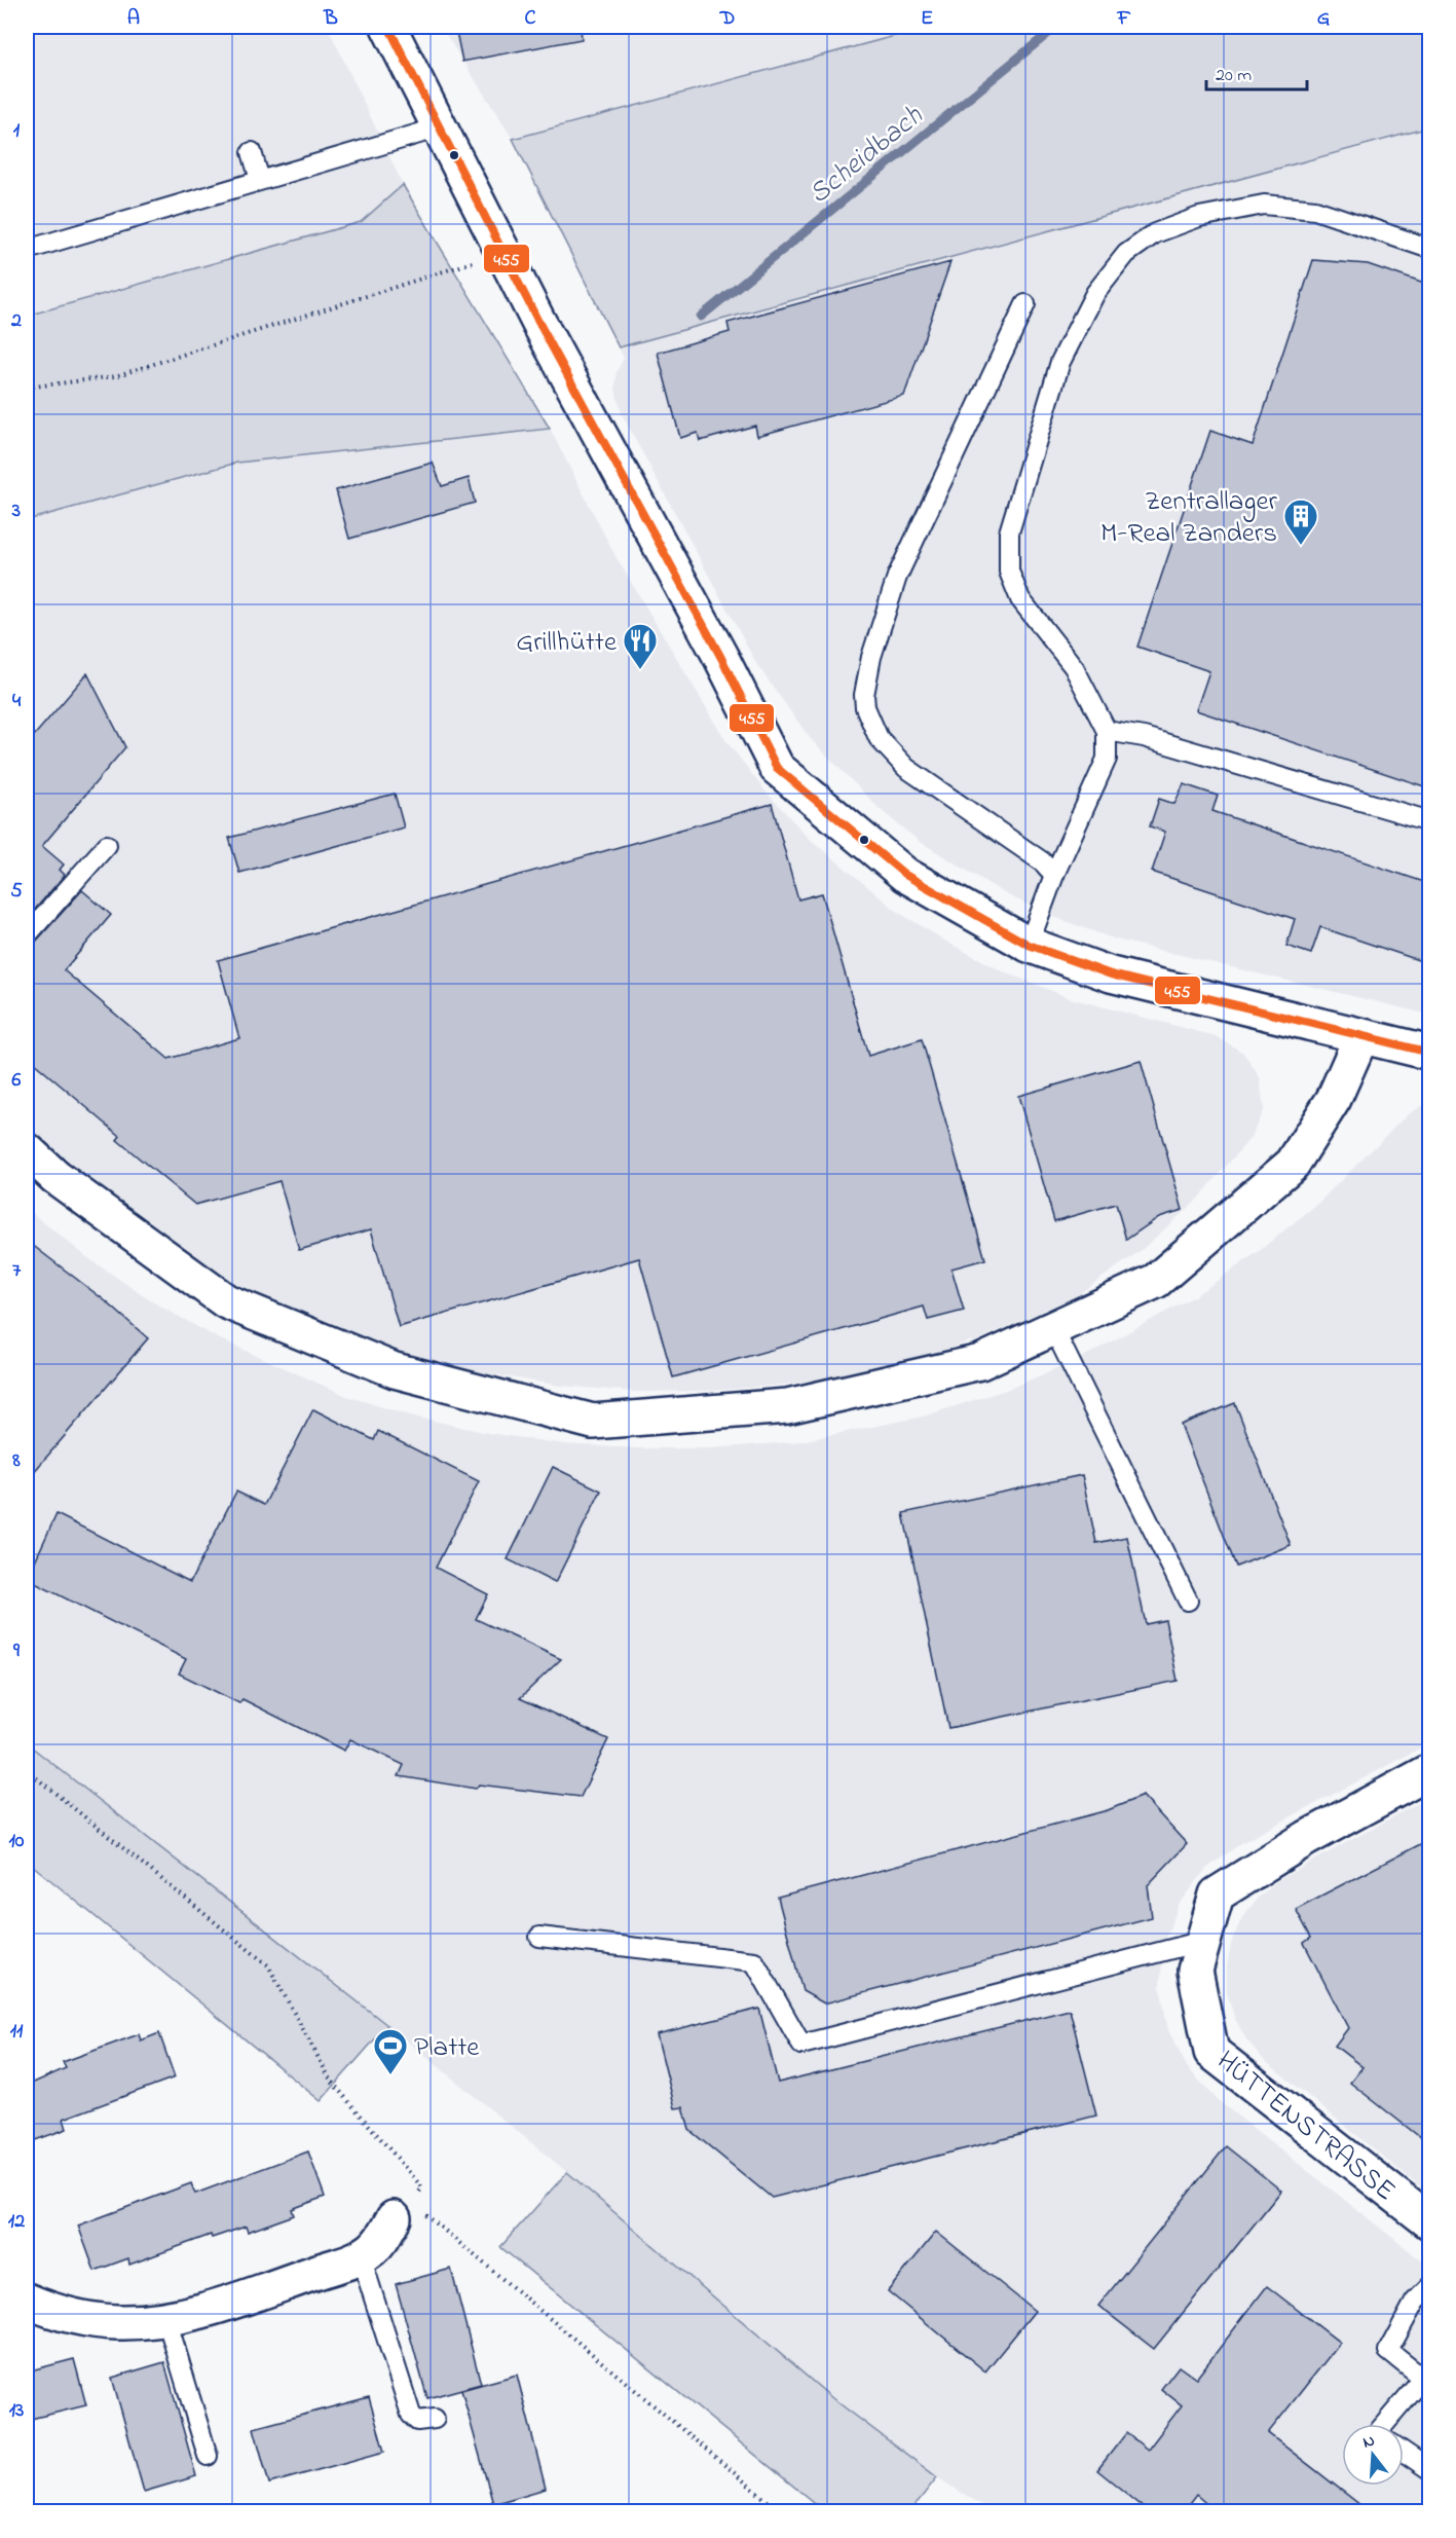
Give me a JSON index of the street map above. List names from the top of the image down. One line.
{"streets":{"street":["HÜTTENSTRASSE"]},"water":["Scheidbach"],"places":{"building":["Zentrallager M-Real Zanders"],"restaurant":["Grillhütte"],"sports":["Platte"]},"lines":["transit line 455"],"scale_bar":"20 m","north":"top","grid":{"columns":["A","B","C","D","E","F","G"],"rows":["1","2","3","4","5","6","7","8","9","10","11","12","13"]}}
